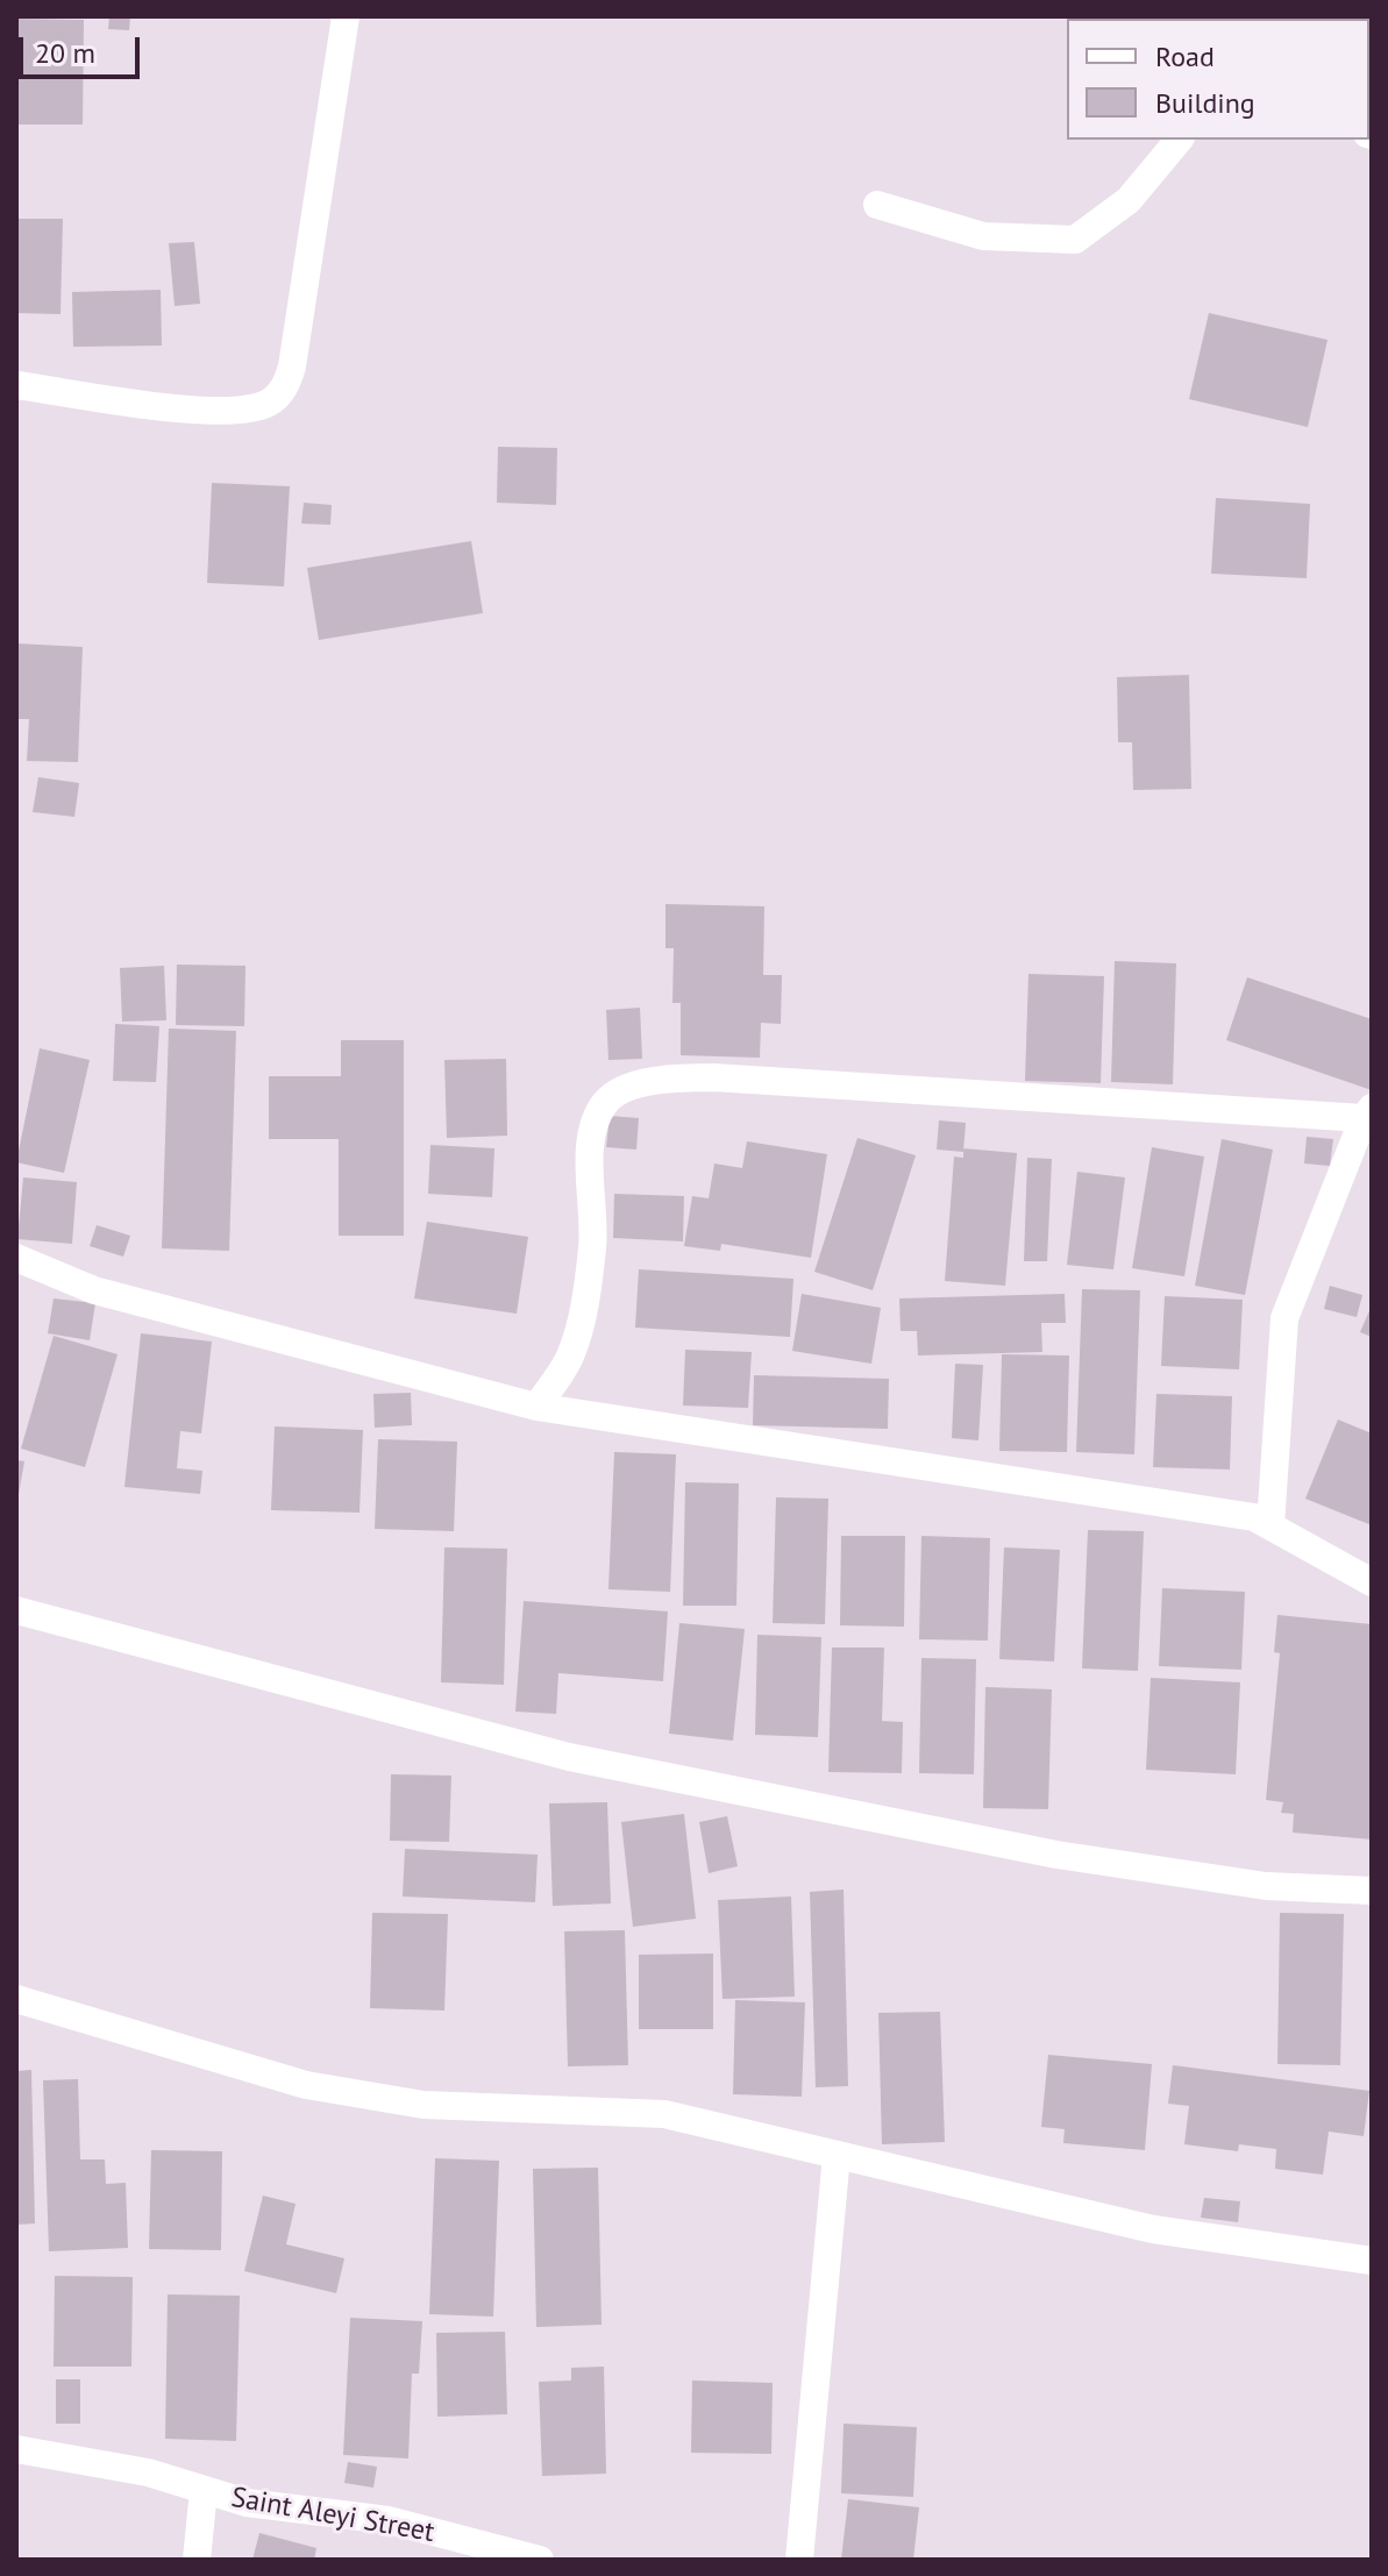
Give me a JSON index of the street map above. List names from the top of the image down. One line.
{"streets":{"street":["Saint Aleyi Street"]},"legend":["Road","Building"],"scale_bar":"20 m"}
